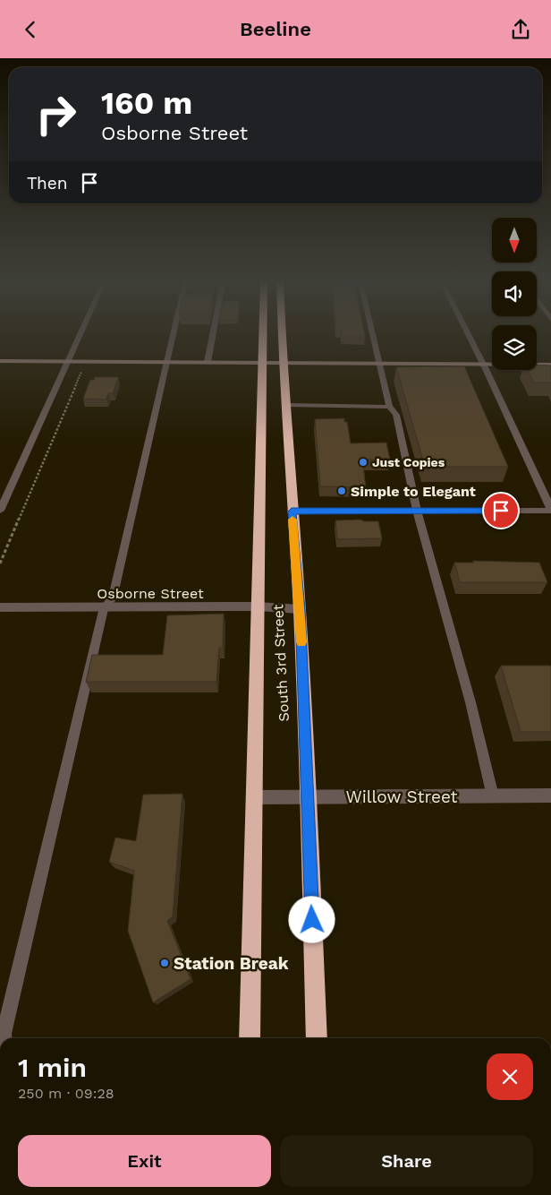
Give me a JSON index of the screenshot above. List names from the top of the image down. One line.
{"streets":{"highway":["South 3rd Street"],"street":["Osborne Street","Willow Street"]},"crossings":[["Osborne Street","South 3rd Street"],["South 3rd Street","Willow Street"]],"places":["Just Copies","Simple to Elegant","Station Break"],"north":"bottom","page":{"header":"Beeline","turn":["160 m","Osborne Street"],"then":"Then","heading":["1 min","250 m · 09:28"],"buttons":["Exit","Share"]}}
